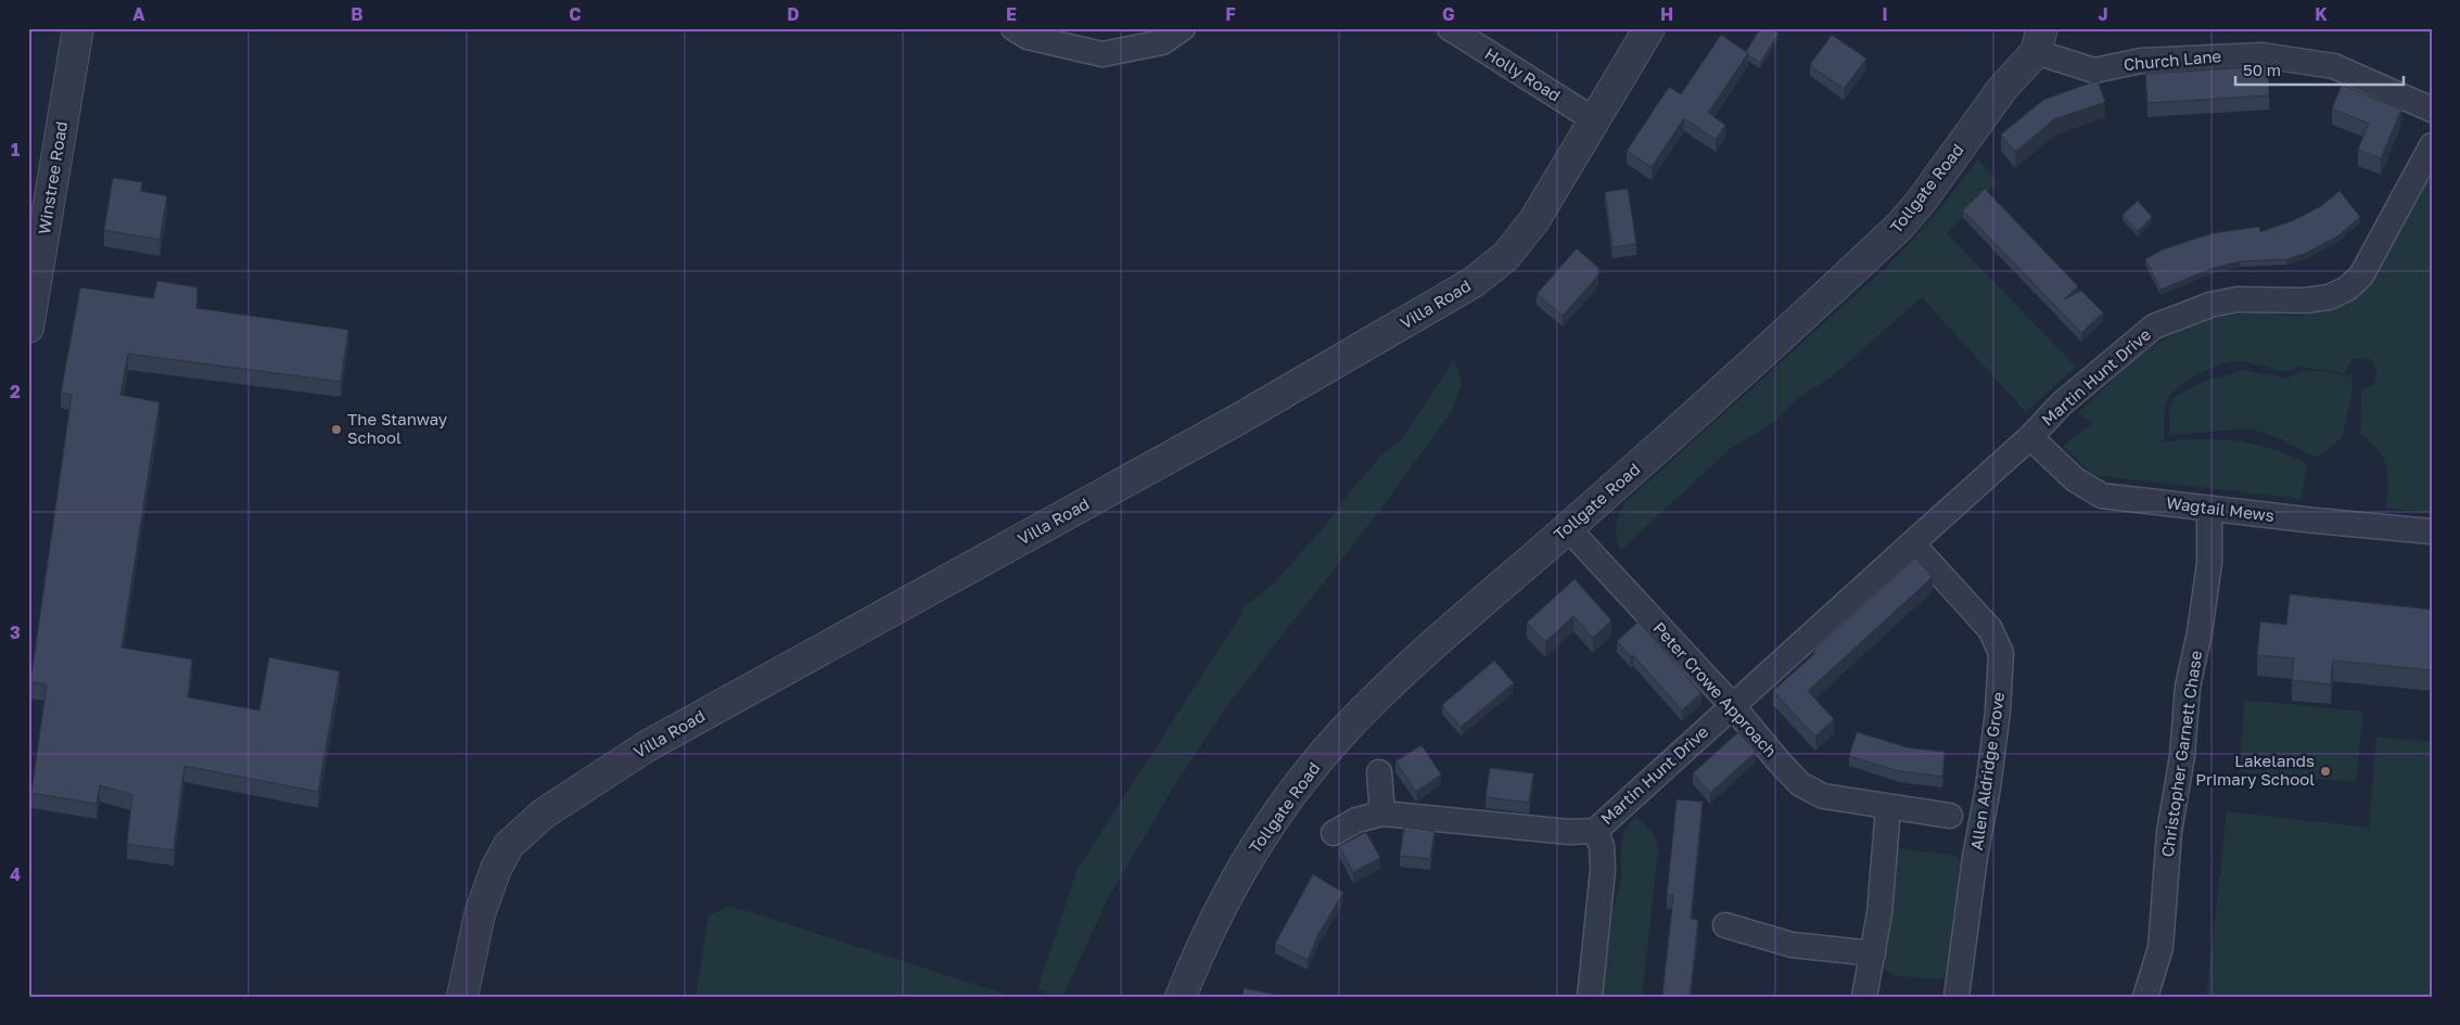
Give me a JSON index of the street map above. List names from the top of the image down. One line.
{"streets":{"street":["Church Lane","Holly Road","Winstree Road","Tollgate Road","Villa Road","Martin Hunt Drive","Wagtail Mews","Peter Crowe Approach","Christopher Garnett Chase","Allen Aldridge Grove"]},"crossings":[["Church Lane","Tollgate Road"],["Holly Road","Villa Road"],["Tollgate Road","Peter Crowe Approach"],["Martin Hunt Drive","Wagtail Mews"],["Martin Hunt Drive","Peter Crowe Approach"],["Martin Hunt Drive","Allen Aldridge Grove"],["Wagtail Mews","Christopher Garnett Chase"]],"places":["The Stanway School","Lakelands Primary School"],"scale_bar":"50 m","grid":{"columns":["A","B","C","D","E","F","G","H","I","J","K"],"rows":["1","2","3","4"]}}
